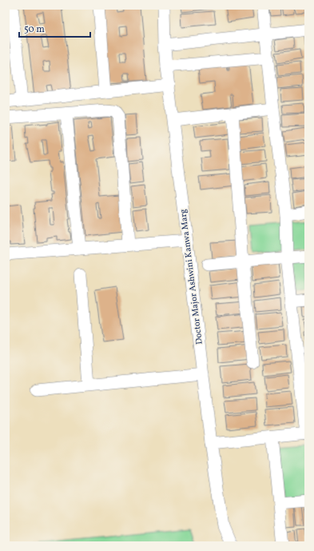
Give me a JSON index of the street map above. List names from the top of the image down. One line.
{"streets":{"street":["Doctor Major Ashwini Kanwa Marg"]},"scale_bar":"50 m"}
